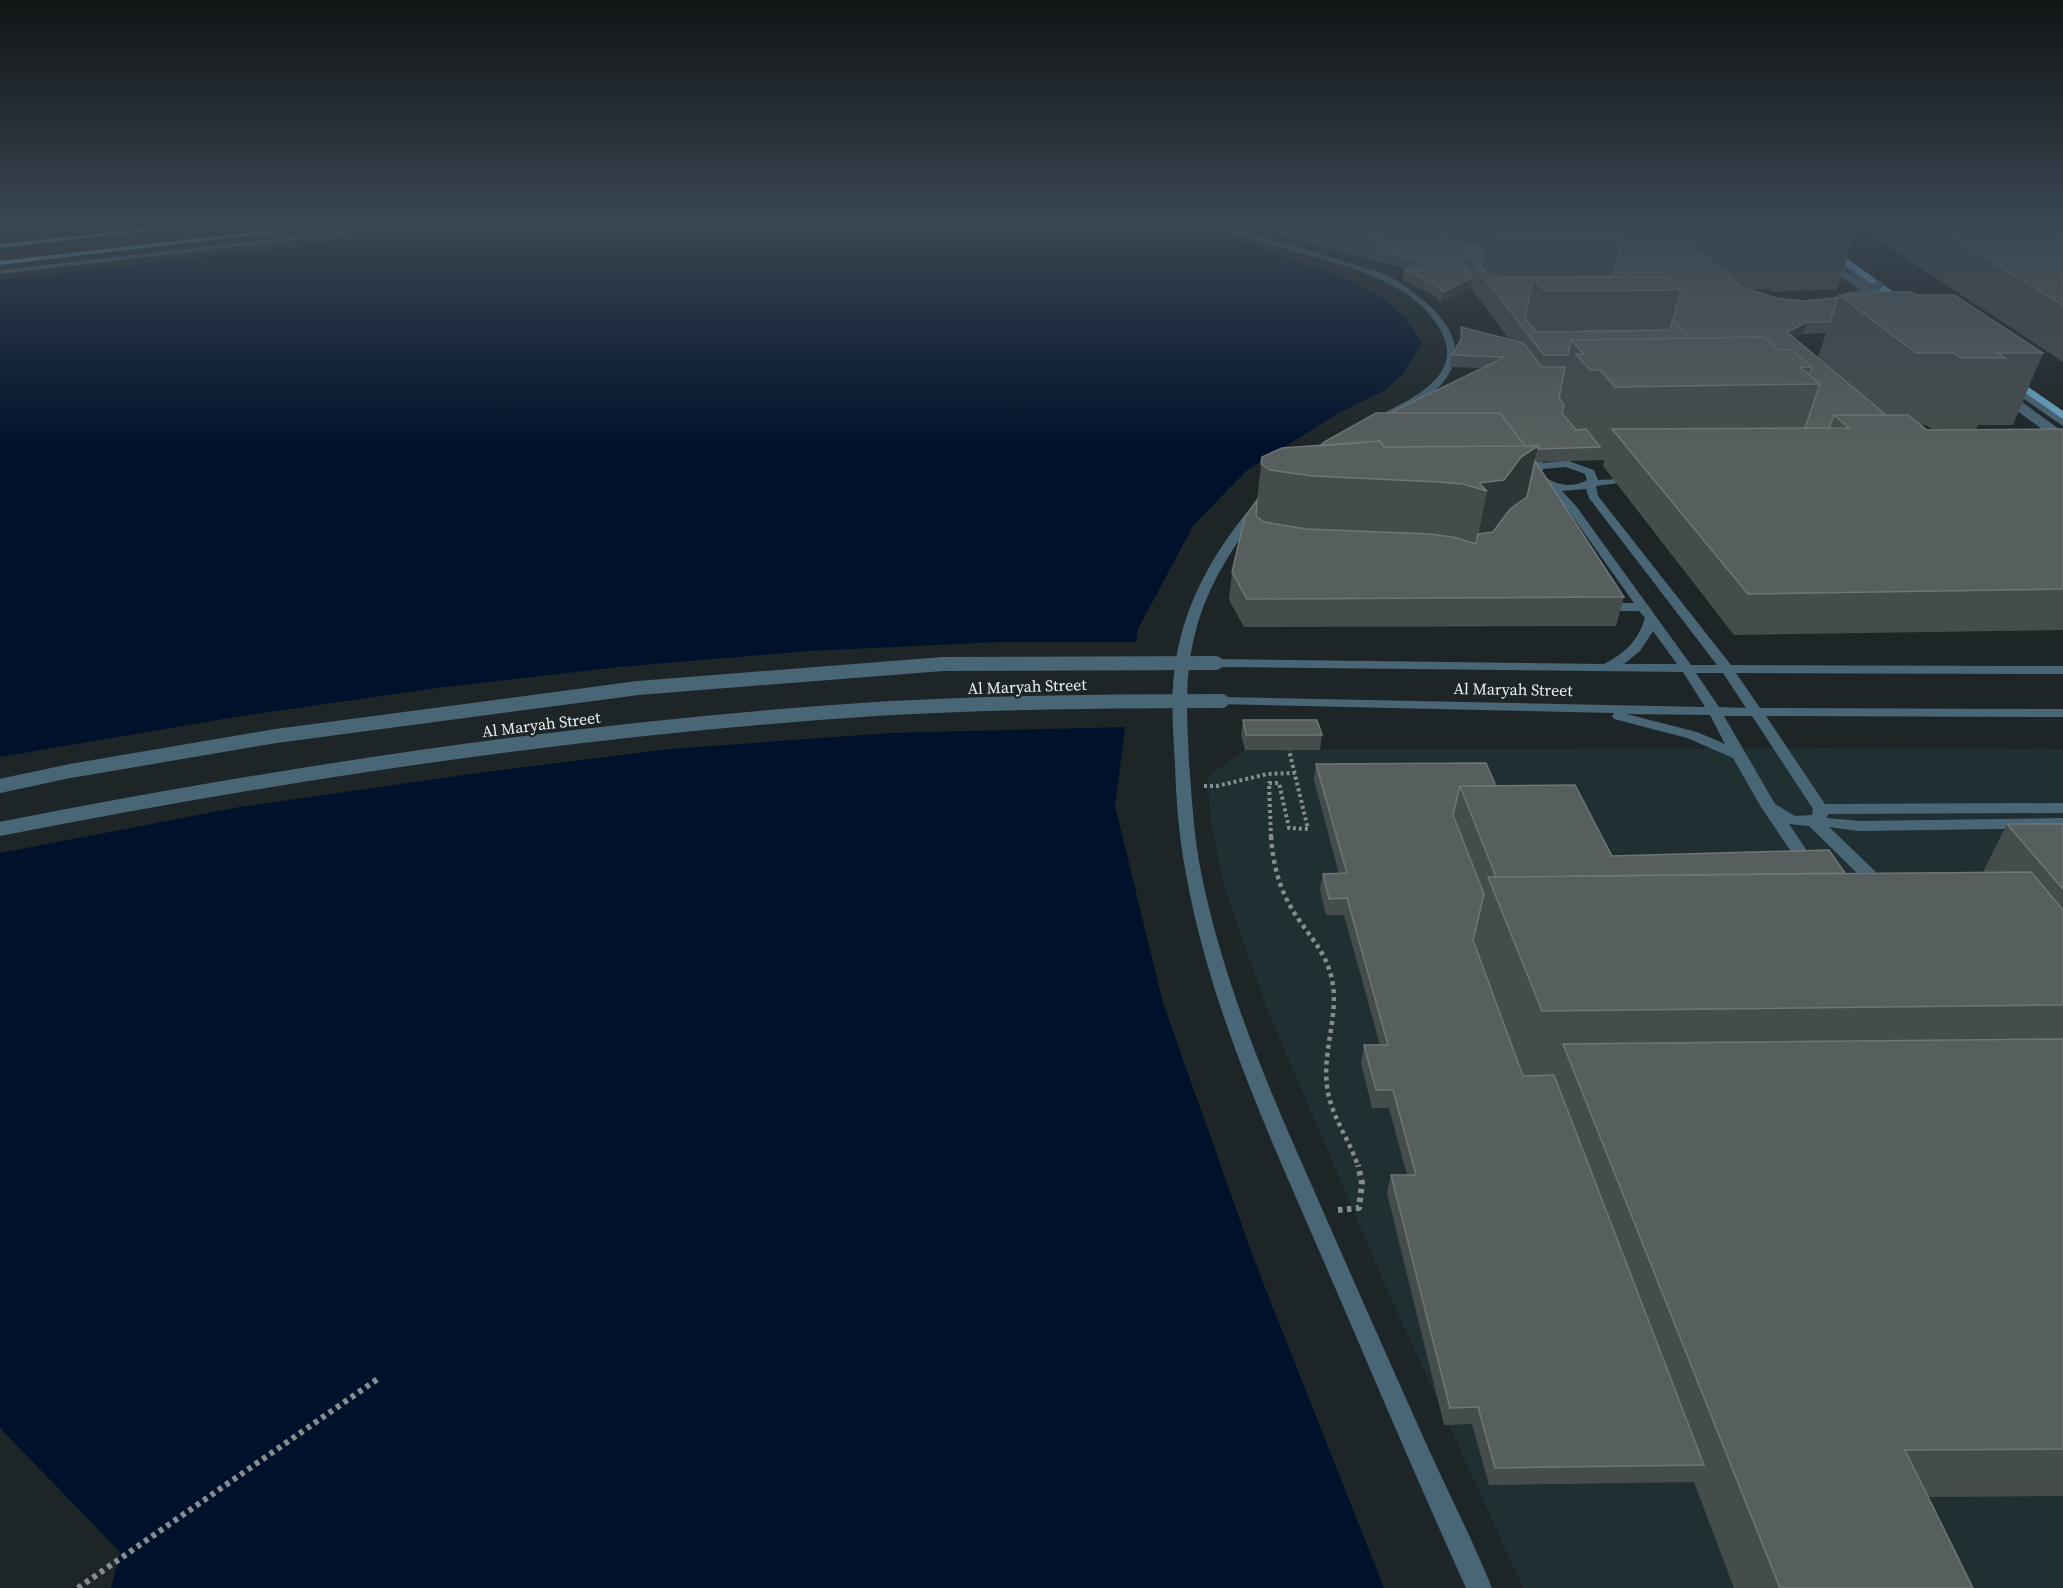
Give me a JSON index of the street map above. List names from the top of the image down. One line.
{"streets":{"street":["Al Maryah Street"]}}
